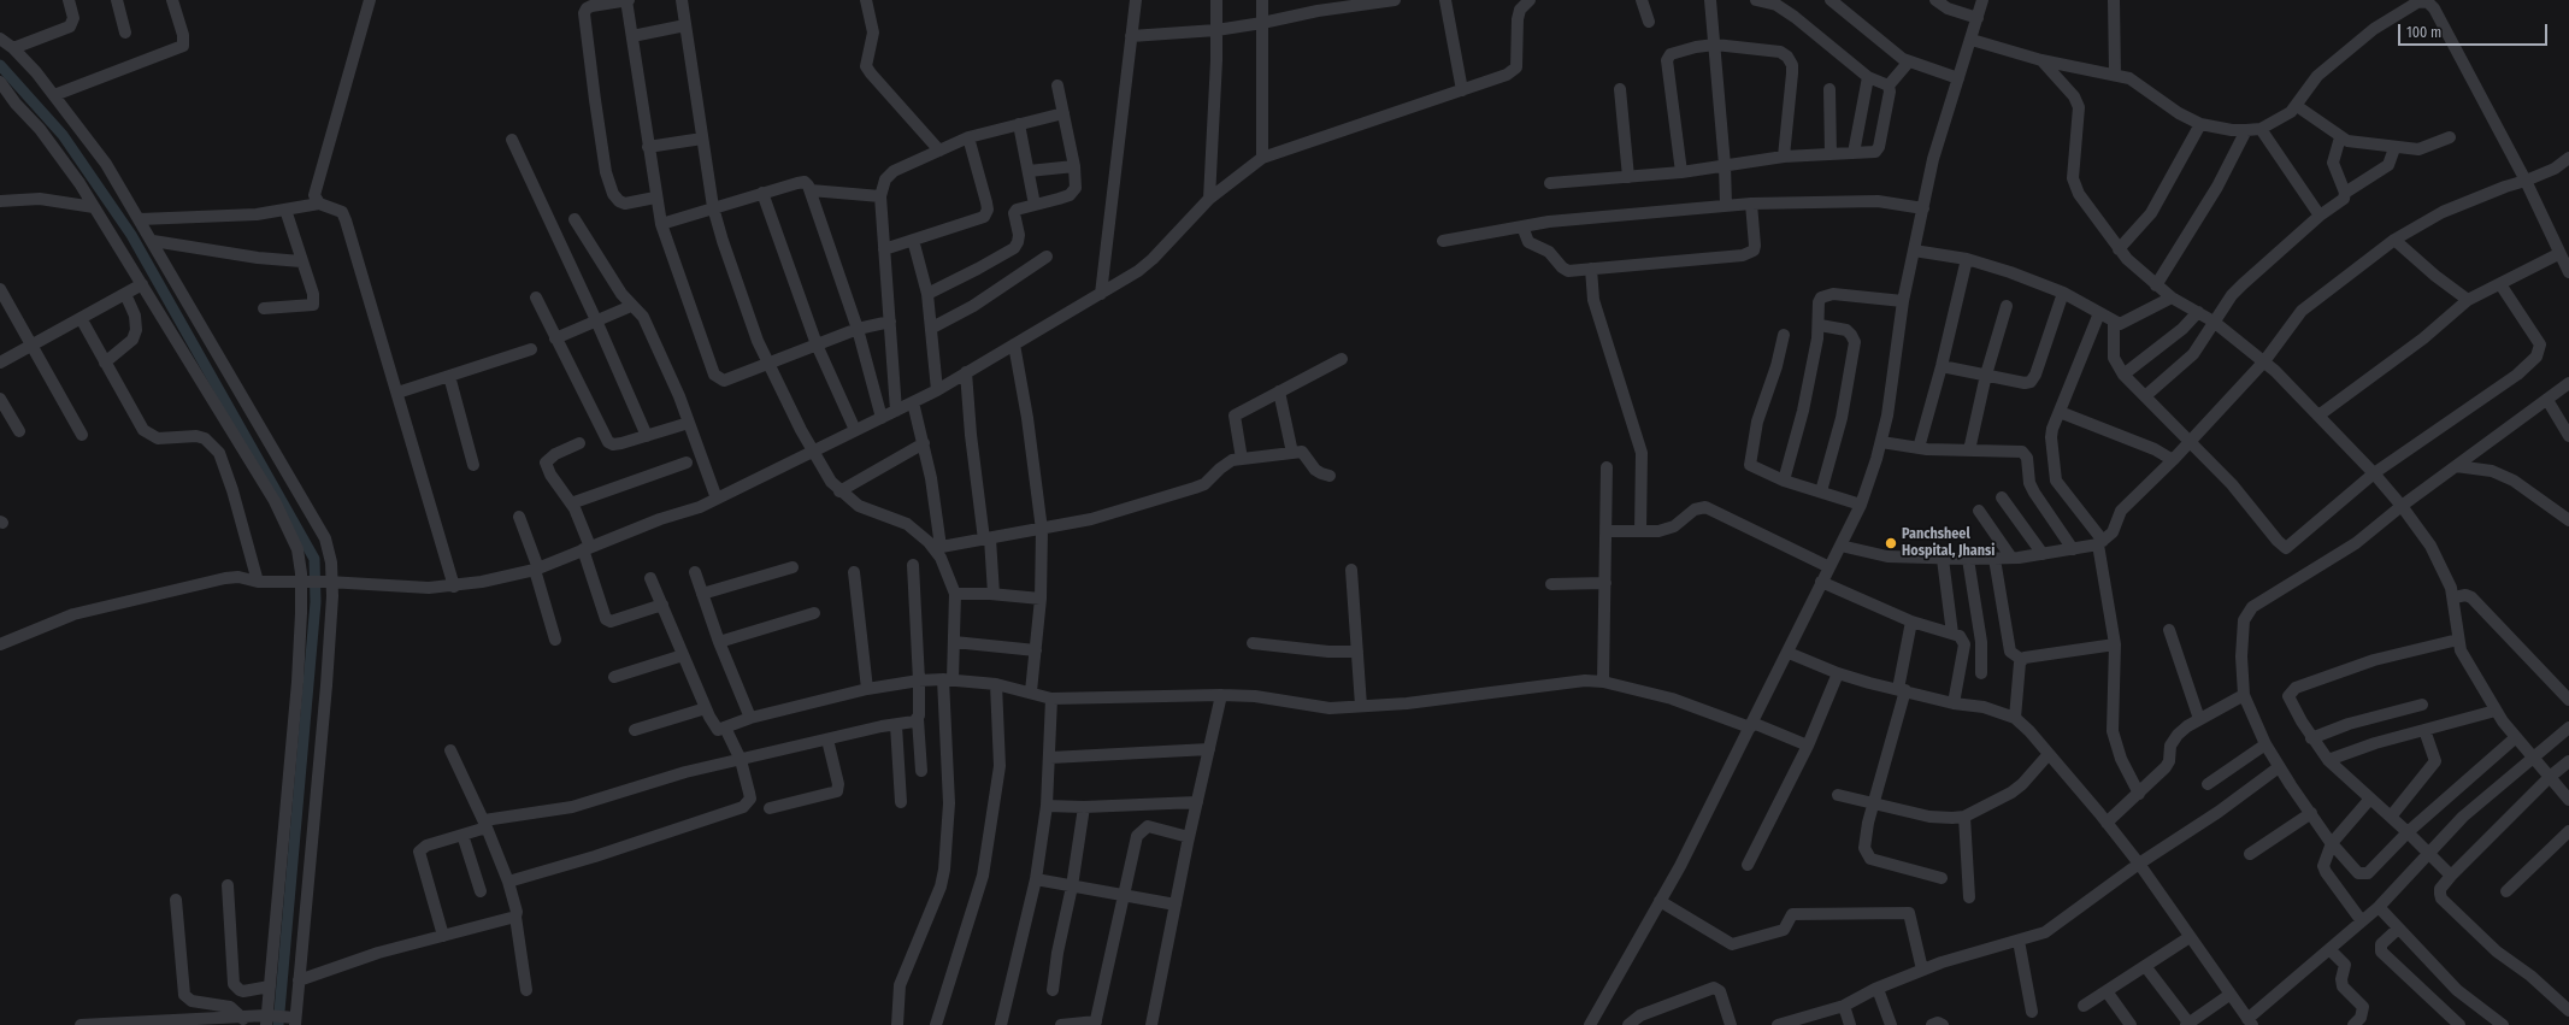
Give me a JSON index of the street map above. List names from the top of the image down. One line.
{"places":["Panchsheel Hospital, Jhansi"],"scale_bar":"100 m"}
